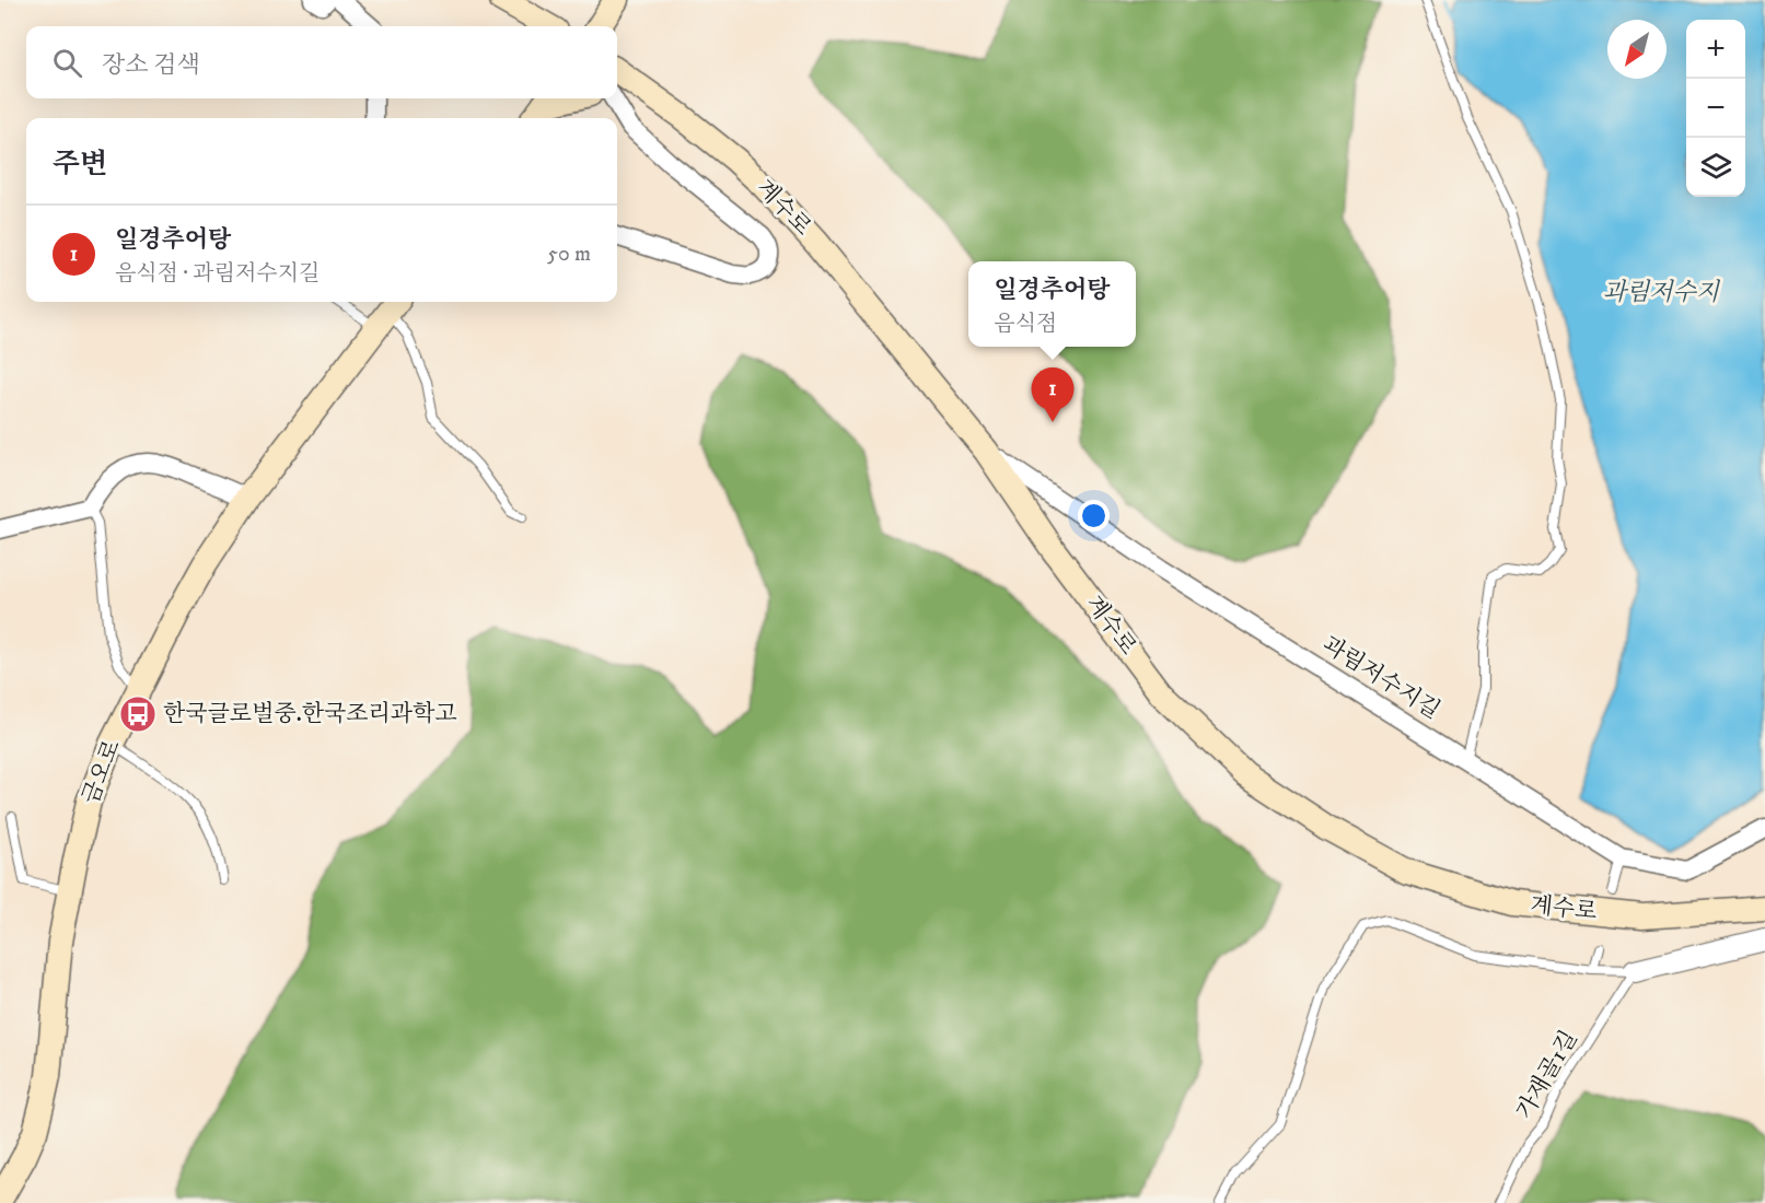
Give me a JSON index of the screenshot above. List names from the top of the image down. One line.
{"streets":{"main road":["계수로","금오로"],"street":["과림저수지길"],"lane":["가재골1길"]},"crossings":[["계수로","과림저수지길"]],"water":["과림저수지"],"places":{"bus stop":["한국글로벌중.한국조리과학고"]},"north":"bottom left","page":{"map_buttons":["+","−"],"search":"장소 검색","heading":"주변","list":[{"mark":"1","name":"일경추어탕","note":"음식점 · 과림저수지길","value":"50 m"}],"popup":["일경추어탕","음식점"],"pins":"1"}}
